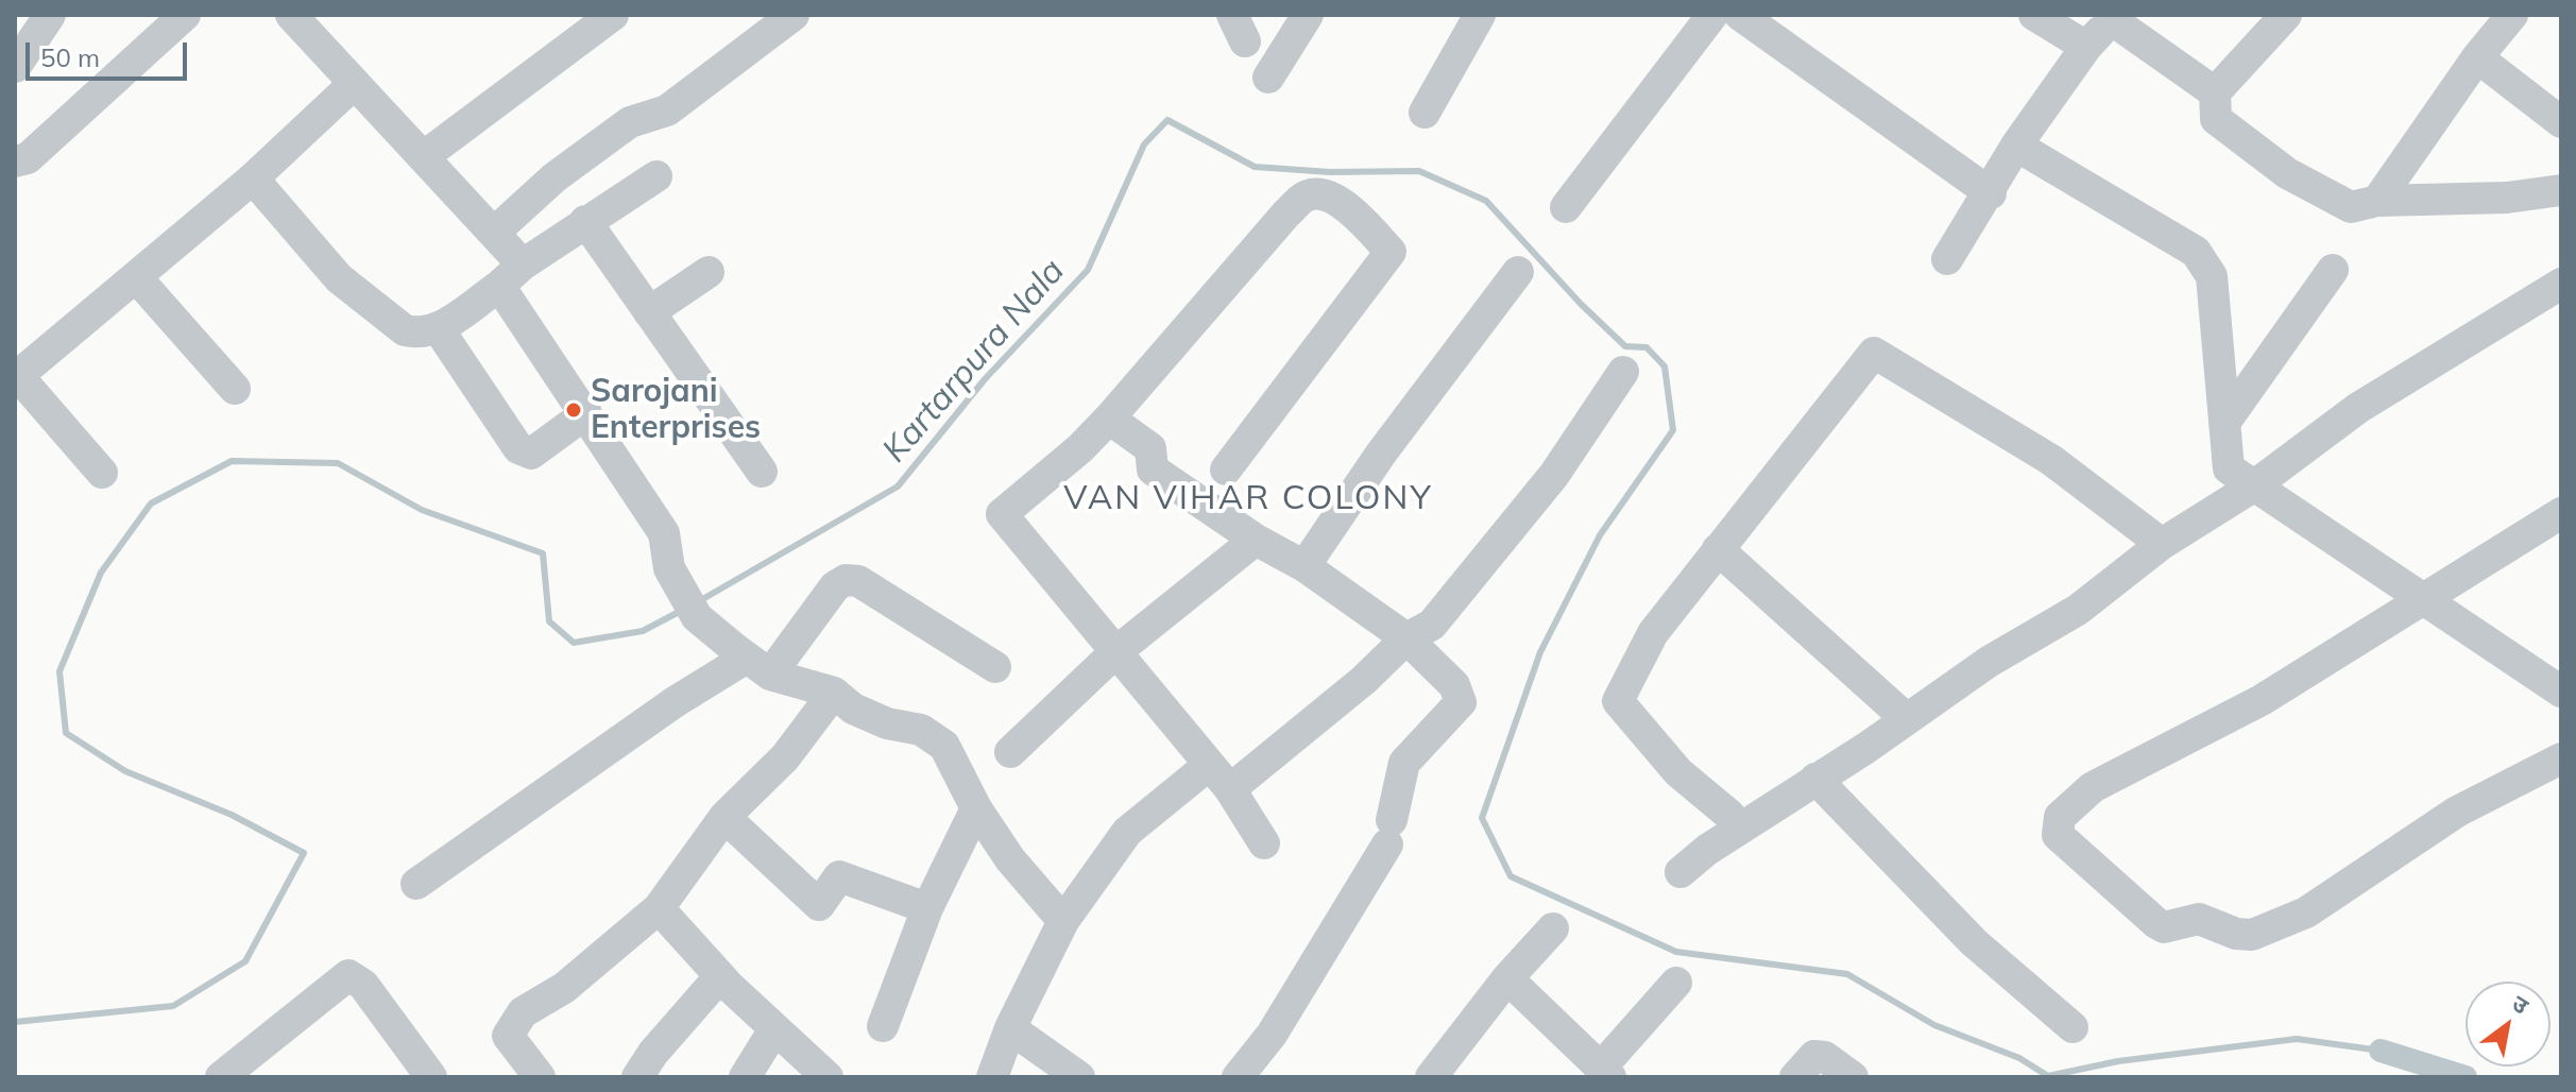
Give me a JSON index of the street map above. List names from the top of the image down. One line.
{"districts":["VAN VIHAR COLONY"],"water":["Kartarpura Nala"],"places":["Sarojani Enterprises"],"scale_bar":"50 m","north":"top right"}
